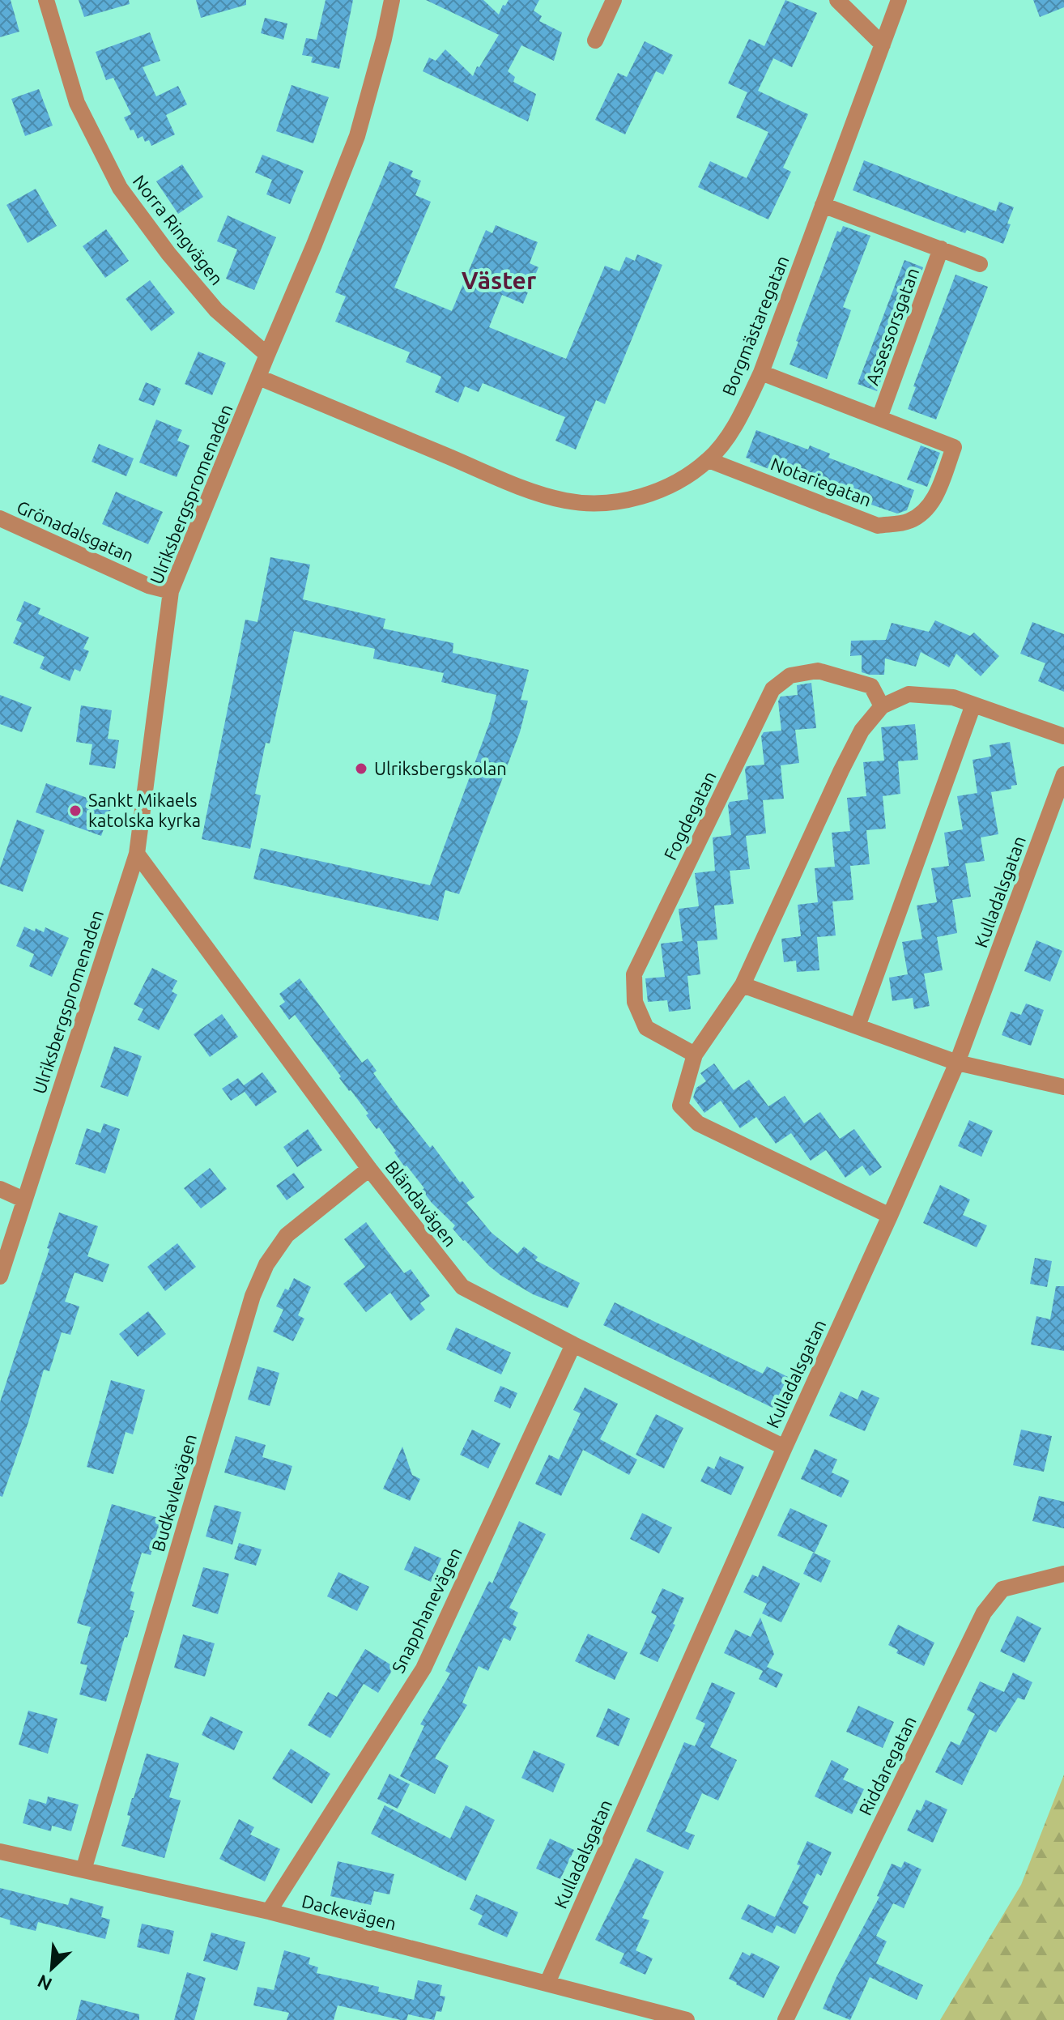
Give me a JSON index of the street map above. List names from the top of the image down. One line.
{"streets":{"street":["Norra Ringvägen","Borgmästaregatan","Assessorsgatan","Notariegatan","Ulriksbergspromenaden","Grönadalsgatan","Fogdegatan","Kulladalsgatan","Bländavägen","Budkavlevägen","Snapphanevägen","Riddaregatan","Dackevägen"]},"crossings":[["Norra Ringvägen","Ulriksbergspromenaden"],["Borgmästaregatan","Notariegatan"],["Borgmästaregatan","Ulriksbergspromenaden"],["Assessorsgatan","Notariegatan"],["Ulriksbergspromenaden","Grönadalsgatan"],["Ulriksbergspromenaden","Bländavägen"],["Kulladalsgatan","Bländavägen"],["Kulladalsgatan","Dackevägen"],["Bländavägen","Budkavlevägen"],["Bländavägen","Snapphanevägen"],["Budkavlevägen","Dackevägen"],["Snapphanevägen","Dackevägen"]],"districts":["Väster"],"places":["Ulriksbergskolan","Sankt Mikaels katolska kyrka"],"north":"bottom left"}
